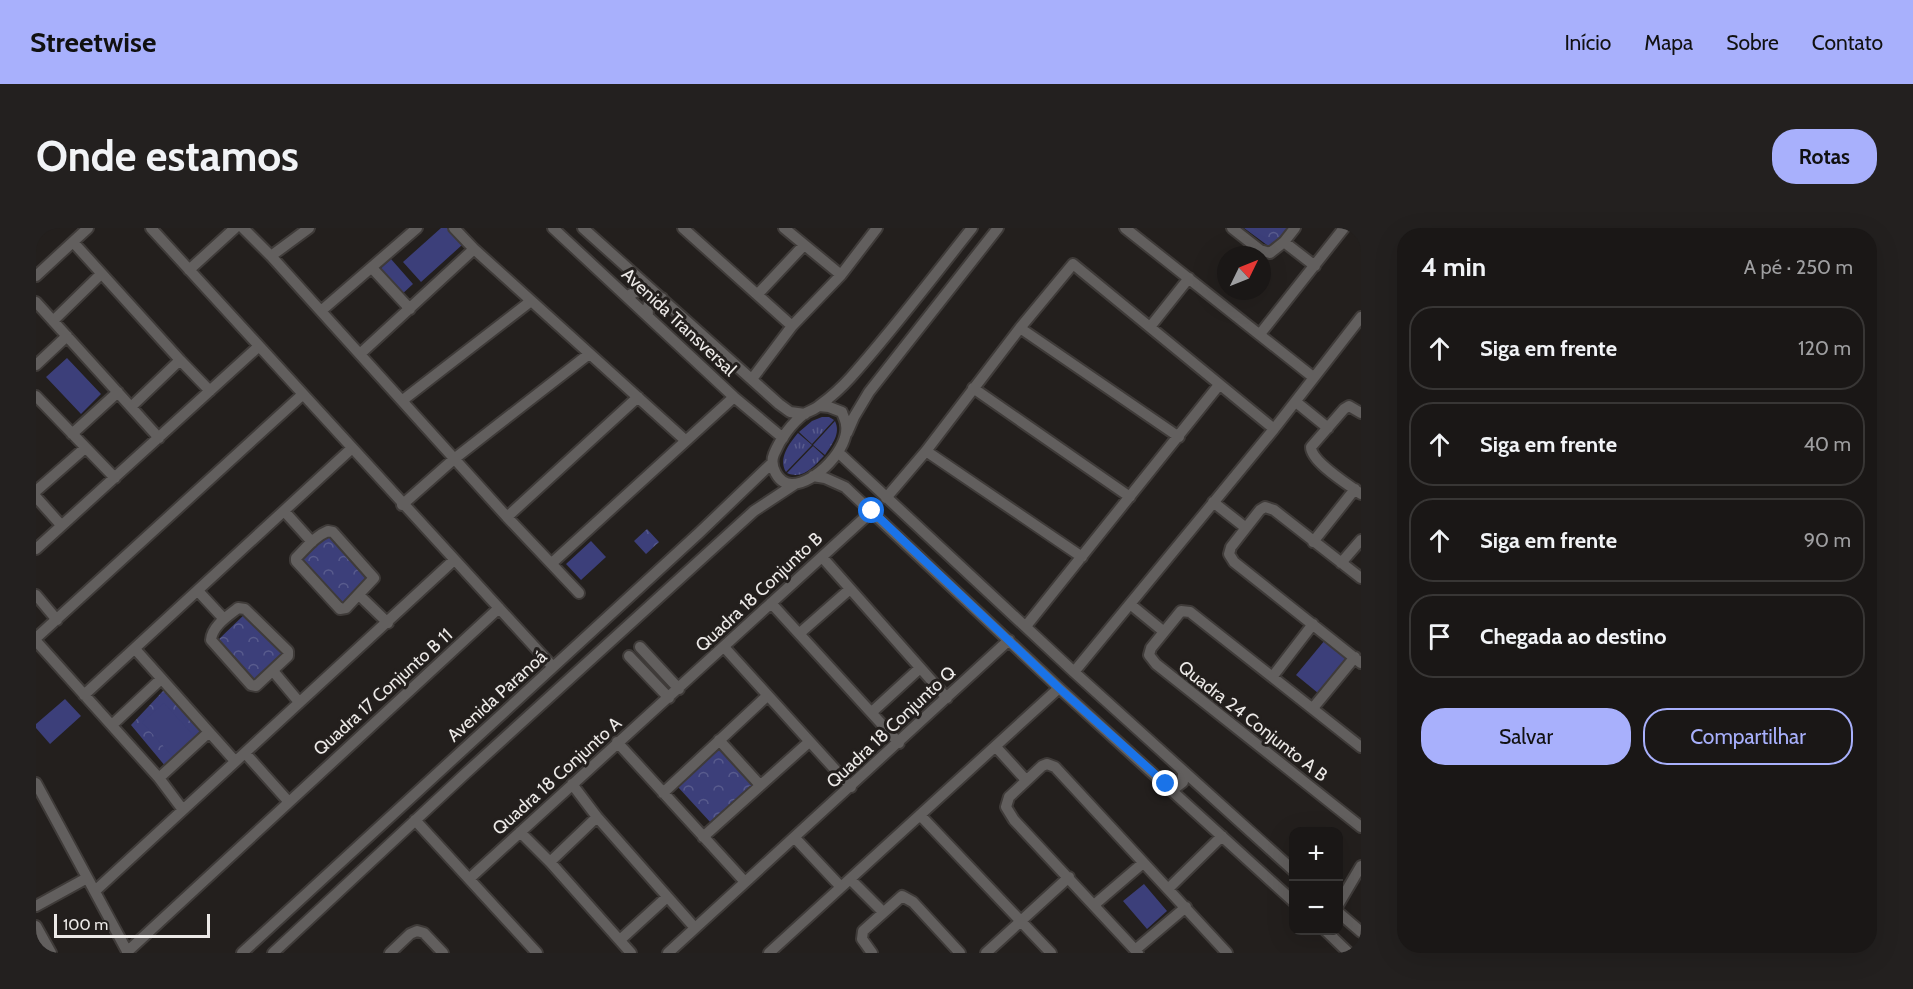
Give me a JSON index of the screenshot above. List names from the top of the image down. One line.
{"streets":{"street":["Avenida Transversal","Quadra 18 Conjunto B","Quadra 17 Conjunto B 11","Avenida Paranoá","Quadra 24 Conjunto A B","Quadra 18 Conjunto Q","Quadra 18 Conjunto A"]},"crossings":[["Avenida Transversal","Avenida Paranoá"],["Quadra 18 Conjunto B","Quadra 18 Conjunto A"]],"scale_bar":"100 m","north":"top right","page":{"header":"Streetwise","nav":["Início","Mapa","Sobre","Contato"],"buttons":["Rotas",["Salvar","Compartilhar"]],"title":"Onde estamos","heading":["4 min","A pé · 250 m"],"list":[["Siga em frente","120 m"],["Siga em frente","40 m"],["Siga em frente","90 m"],"Chegada ao destino"],"map_buttons":["+","−"],"scale":"100 m"}}
